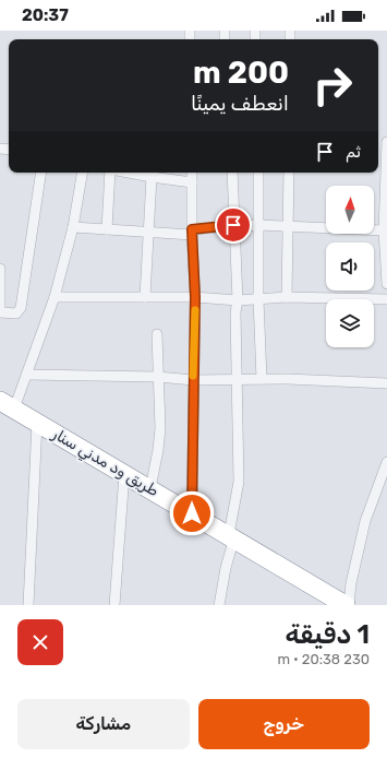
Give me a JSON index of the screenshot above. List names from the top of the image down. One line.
{"streets":{"highway":["طريق ود مدني سنار"]},"north":"top","page":{"status":"20:37","turn":["200 m","انعطف يمينًا"],"then":"ثم","heading":["1 دقيقة","230 m · 20:38"],"buttons":["خروج","مشاركة"]}}
